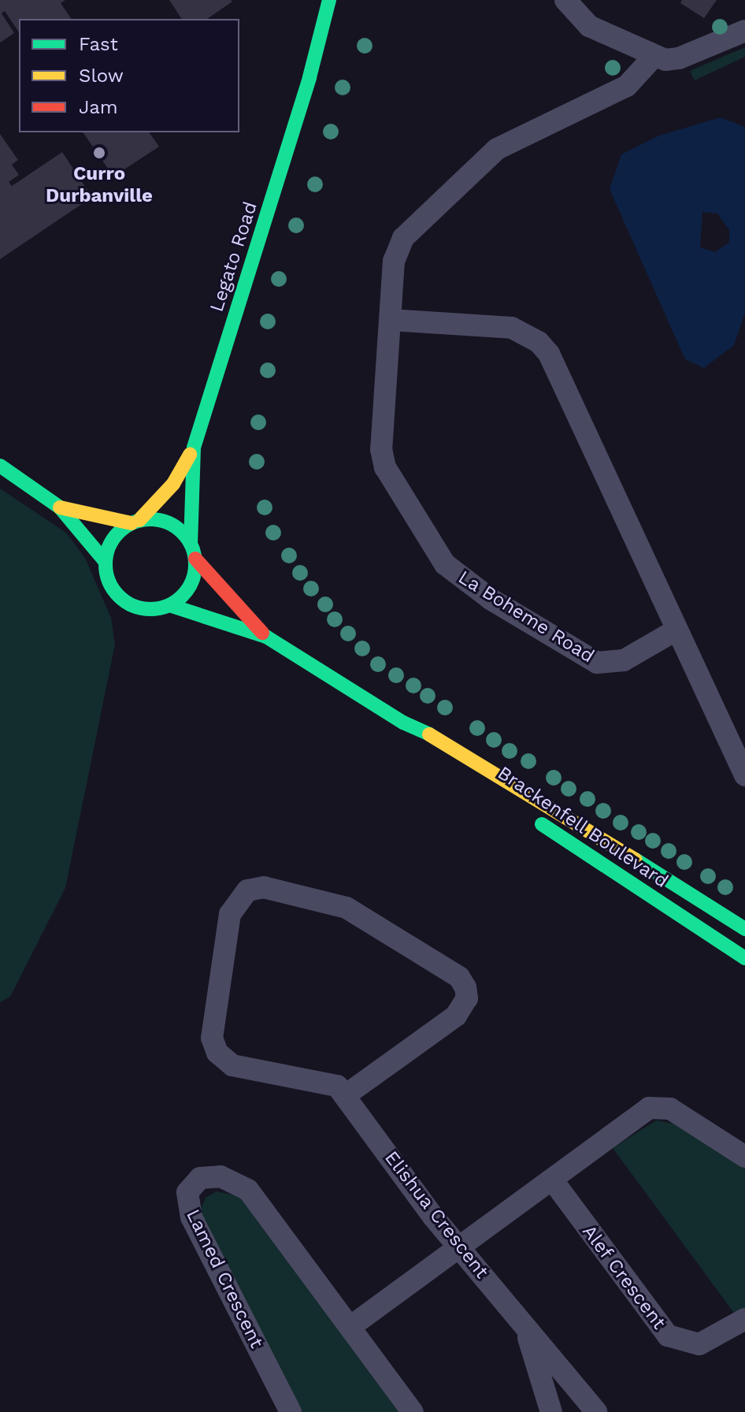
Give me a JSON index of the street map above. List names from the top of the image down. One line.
{"streets":{"street":["Legato Road","La Boheme Road","Brackenfell Boulevard","Elishua Crescent","Alef Crescent","Lamed Crescent"]},"crossings":[["Legato Road","Brackenfell Boulevard"]],"places":["Curro Durbanville"],"legend":["Fast","Slow","Jam"]}
